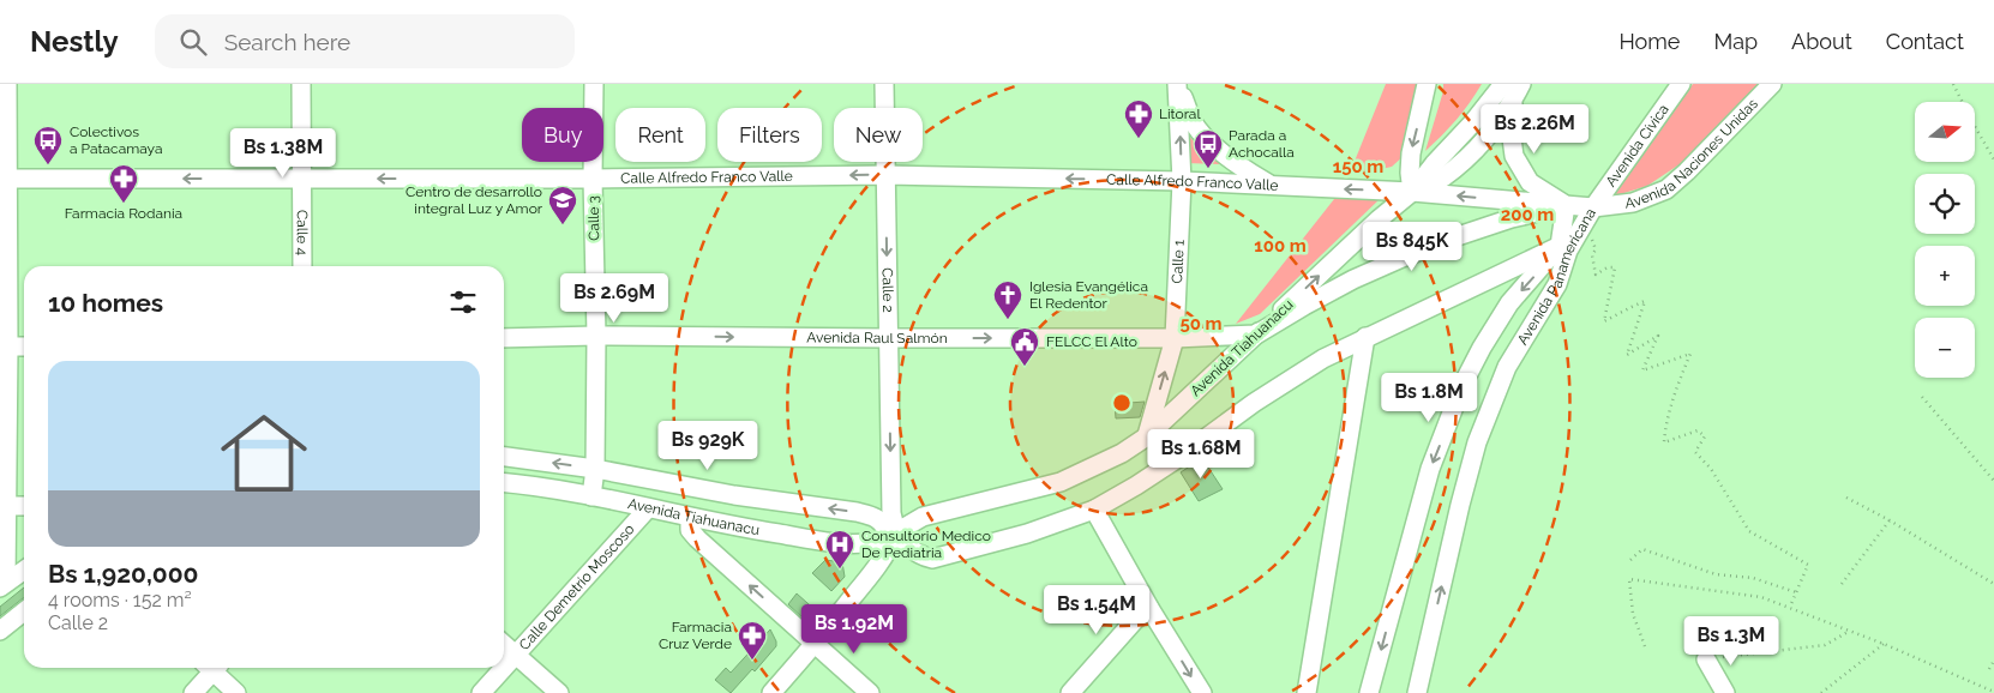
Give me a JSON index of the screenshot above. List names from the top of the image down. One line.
{"streets":{"street":["Avenida Cívica","Avenida Naciones Unidas","Calle Alfredo Franco Valle","Calle 3","Calle 4","Calle 1","Avenida Panamericana","Calle 2","Avenida Raul Salmón","Avenida Tiahuanacu","Calle Demetrio Moscoso"]},"crossings":[["Avenida Cívica","Avenida Naciones Unidas"],["Avenida Cívica","Avenida Panamericana"],["Avenida Naciones Unidas","Calle Alfredo Franco Valle"],["Avenida Naciones Unidas","Avenida Panamericana"],["Avenida Naciones Unidas","Avenida Raul Salmón"],["Avenida Naciones Unidas","Avenida Tiahuanacu"],["Calle Alfredo Franco Valle","Calle 3"],["Calle Alfredo Franco Valle","Calle 4"],["Calle Alfredo Franco Valle","Calle 1"],["Calle Alfredo Franco Valle","Calle 2"],["Calle Alfredo Franco Valle","Avenida Tiahuanacu"],["Calle 3","Avenida Raul Salmón"],["Calle 3","Avenida Tiahuanacu"],["Calle 1","Avenida Raul Salmón"],["Calle 1","Avenida Tiahuanacu"],["Calle 2","Avenida Raul Salmón"],["Calle 2","Avenida Tiahuanacu"],["Avenida Raul Salmón","Avenida Tiahuanacu"],["Avenida Tiahuanacu","Calle Demetrio Moscoso"]],"one_way":["Calle Alfredo Franco Valle","Calle 1","Calle 2","Avenida Raul Salmón"],"places":{"pharmacy":["Litoral","Farmacia Rodania","Farmacia Cruz Verde"],"bus stop":["Colectivos a Patacamaya","Parada a Achocalla"],"school or university":["Centro de desarrollo integral Luz y Amor"],"church":["Iglesia Evangélica El Redentor"],"public building":["FELCC El Alto"],"hospital":["Consultorio Medico De Pediatria"]},"north":"right","page":{"header":"Nestly","search":"Search here","nav":["Home","Map","About","Contact"],"map_buttons":["+","−"],"price":["Bs 2.26M","Bs 1.38M","Bs 845K","Bs 2.69M","Bs 1.8M","Bs 929K","Bs 1.68M","Bs 1.54M","Bs 1.92M","Bs 1.3M"],"chip":["Buy","Rent","Filters","New"],"heading":"10 homes","list":[{"name":"Bs 1,920,000","note":"4 rooms · 152 m² · Calle 2"}]},"rings":["150 m","200 m","100 m","50 m"]}
